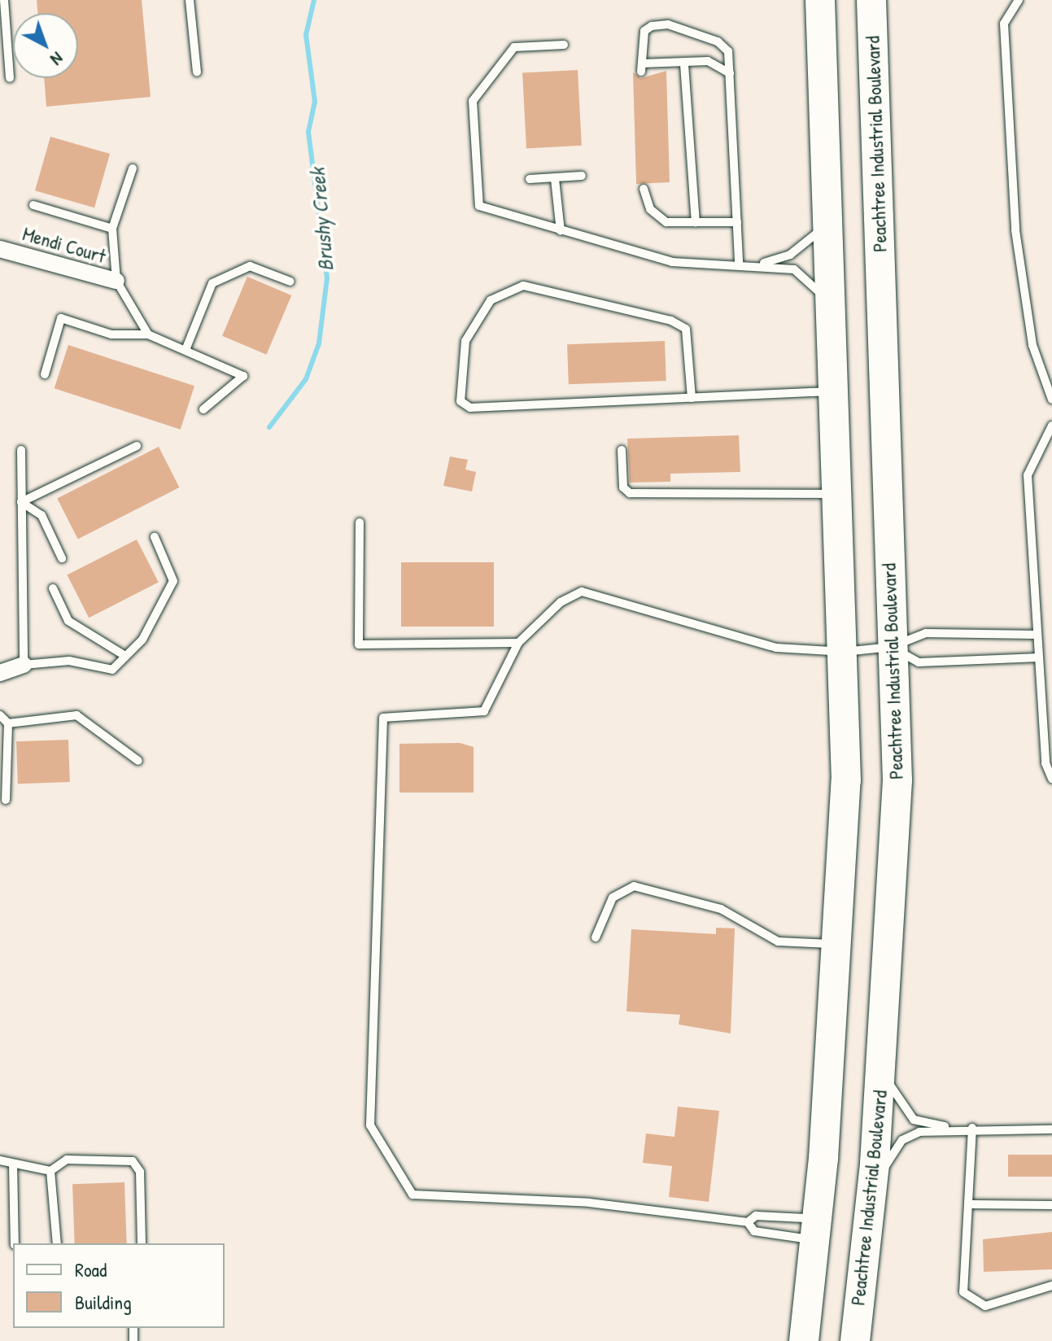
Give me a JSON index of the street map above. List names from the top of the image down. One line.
{"streets":{"highway":["Peachtree Industrial Boulevard"],"street":["Mendi Court"]},"water":["Brushy Creek"],"legend":["Road","Building"],"north":"bottom right"}
